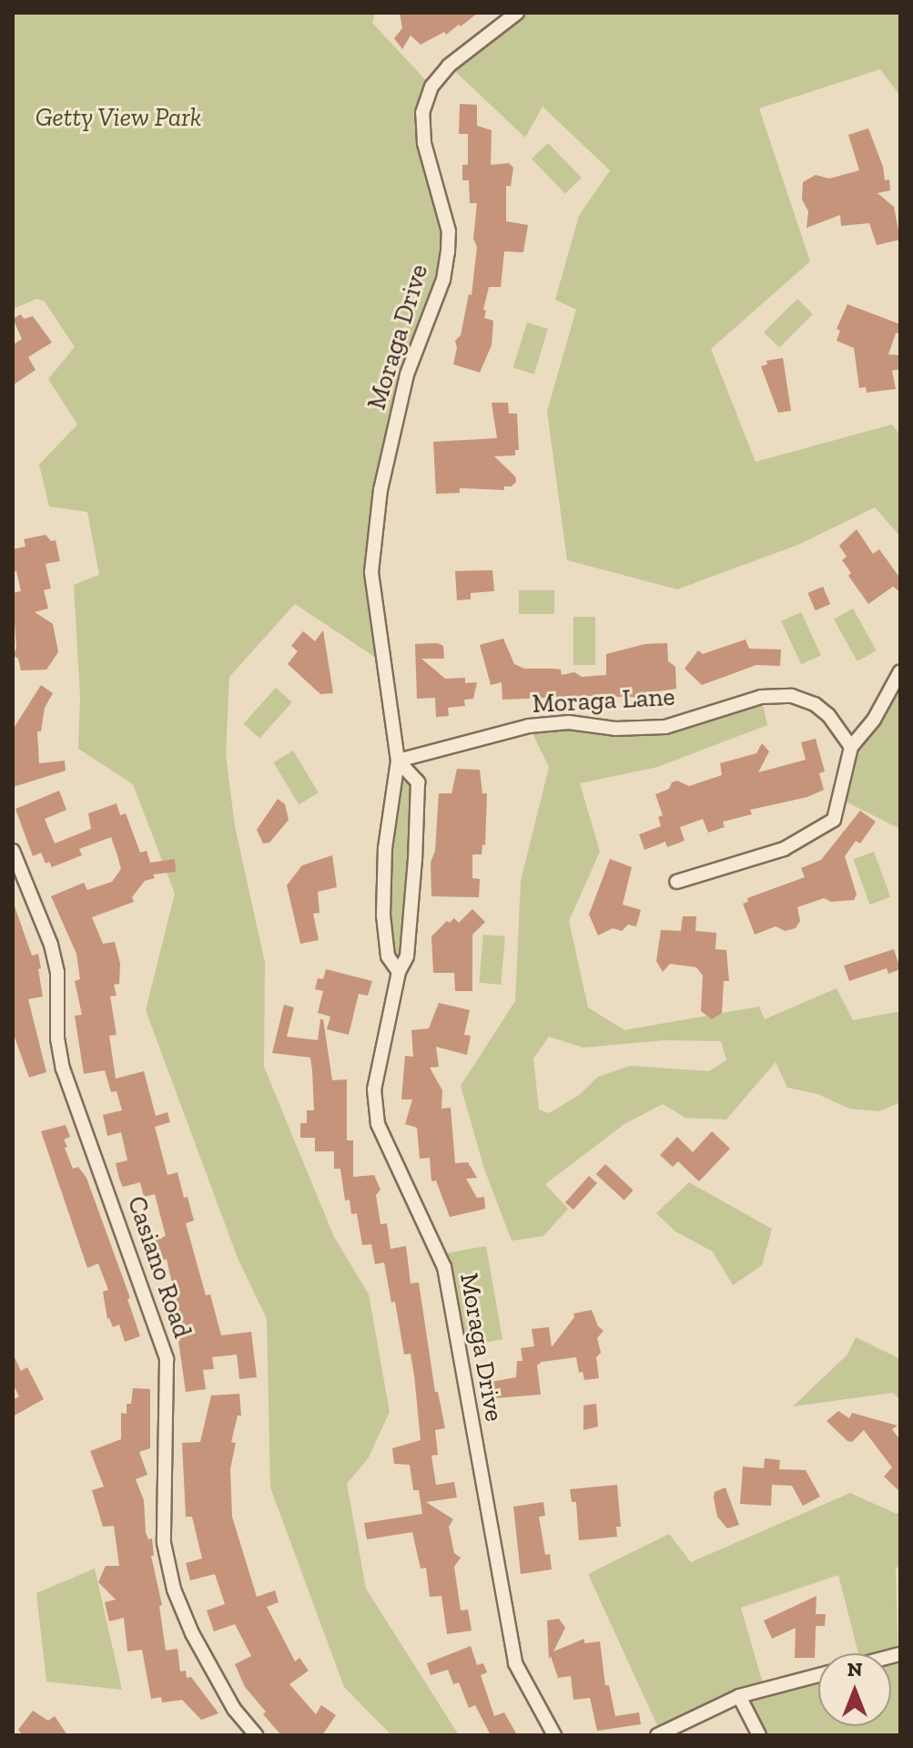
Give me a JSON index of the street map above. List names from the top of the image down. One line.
{"streets":{"street":["Moraga Drive","Moraga Lane","Casiano Road"]},"crossings":[["Moraga Drive","Moraga Lane"]],"parks":["Getty View Park"],"north":"top"}
